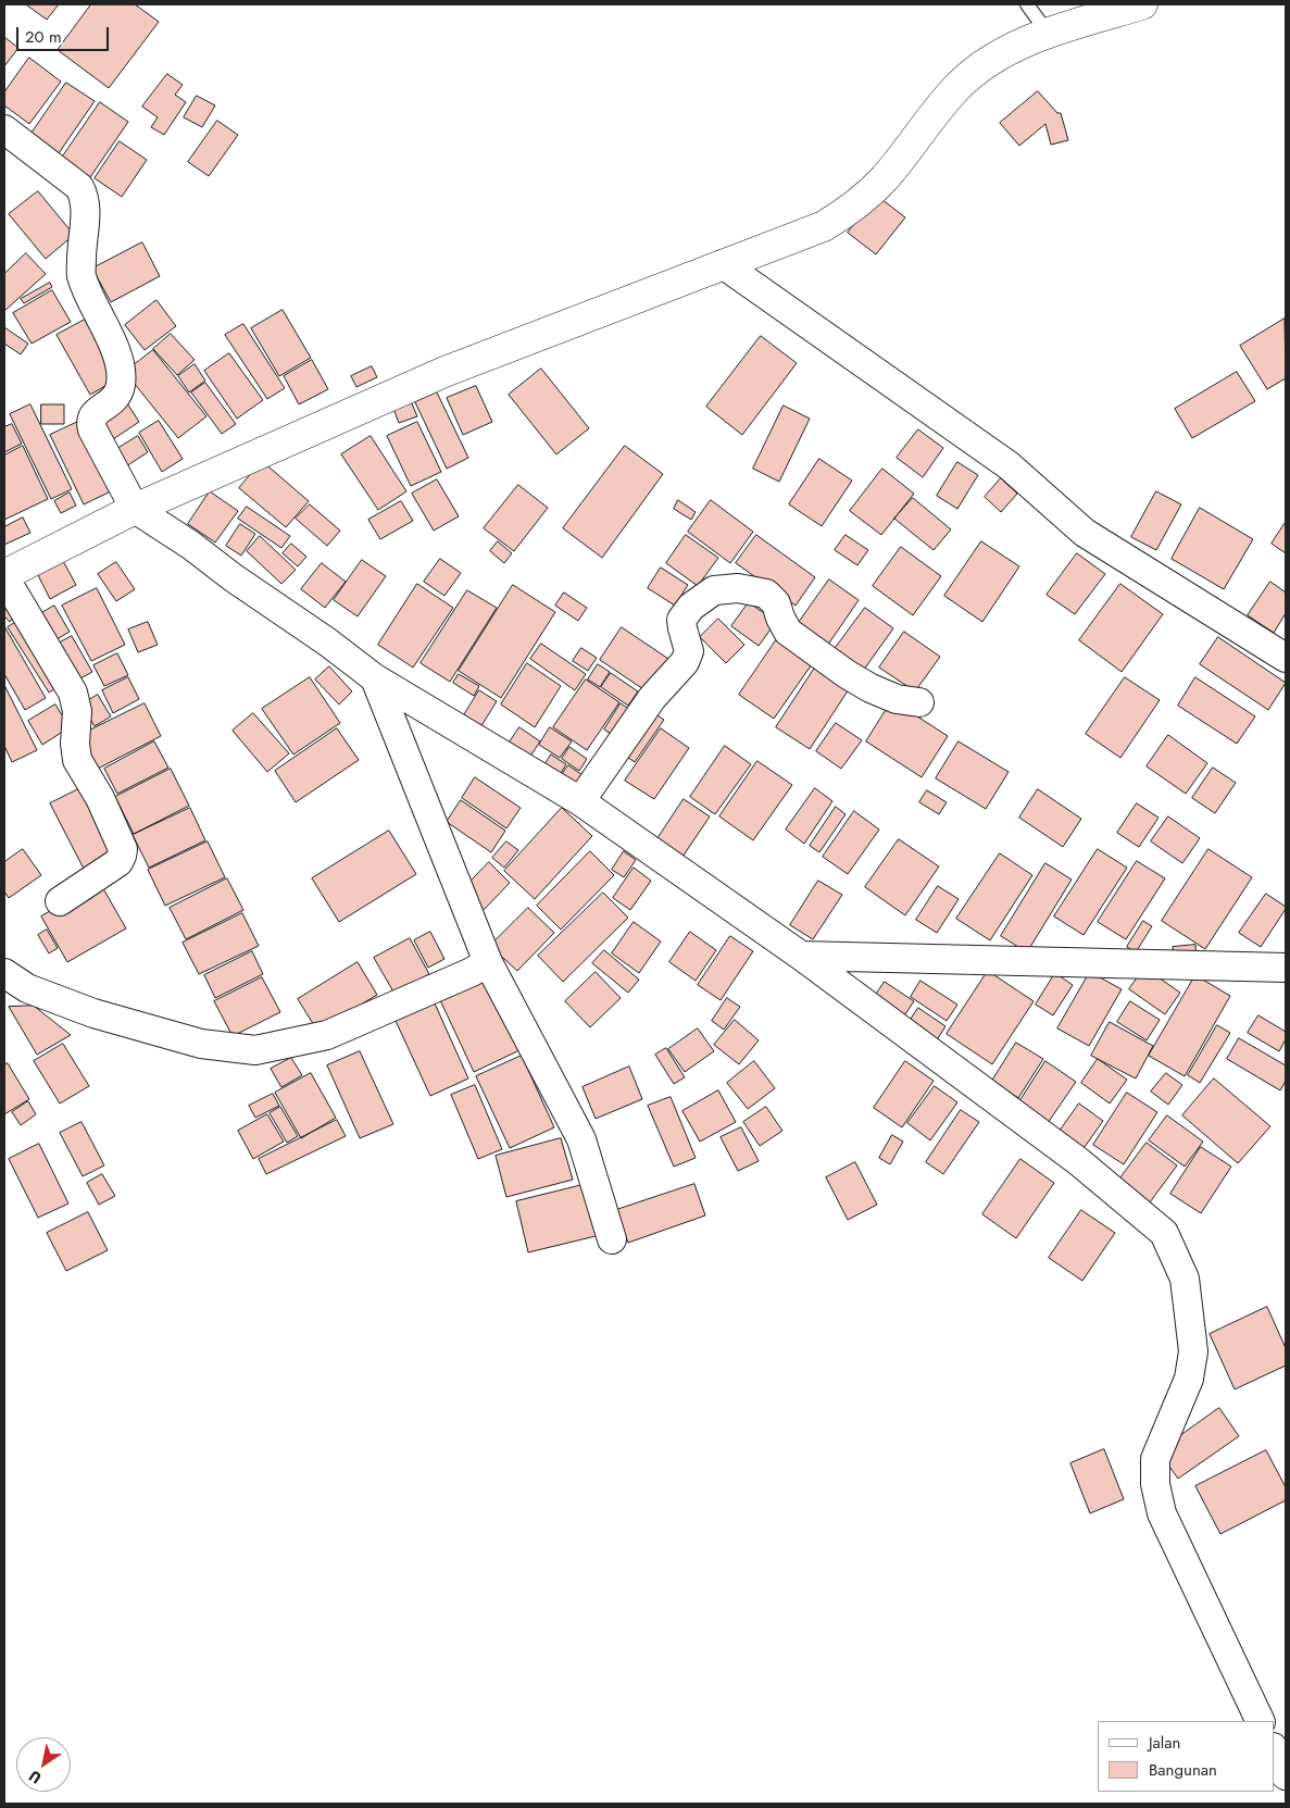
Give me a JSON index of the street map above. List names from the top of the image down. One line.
{"legend":["Jalan","Bangunan"],"scale_bar":"20 m","north":"bottom left"}
